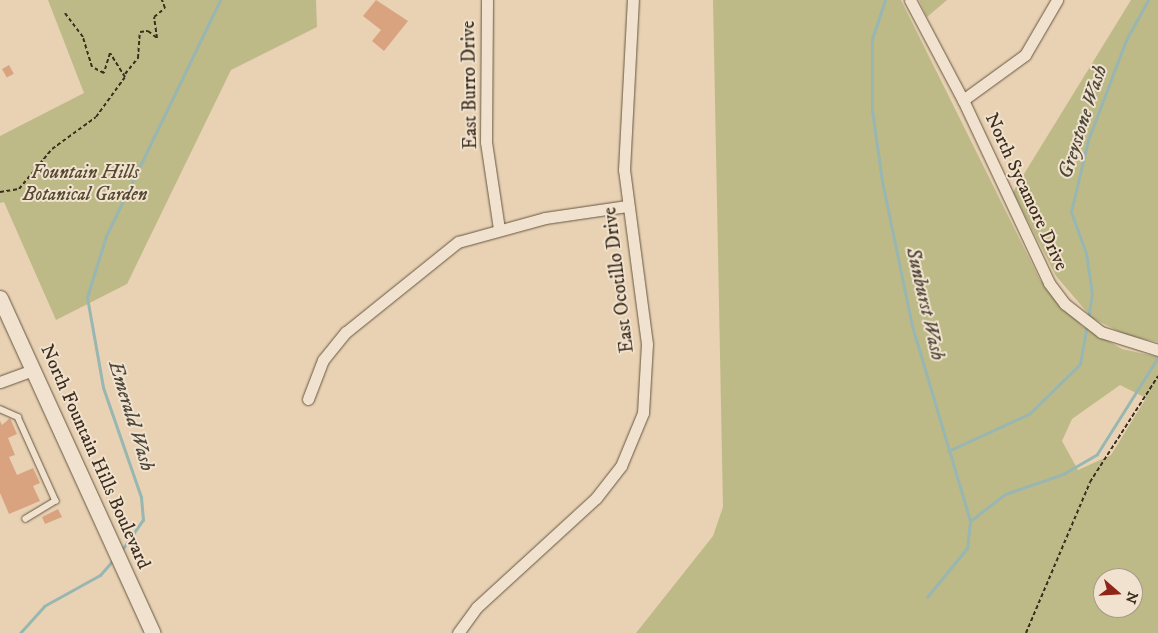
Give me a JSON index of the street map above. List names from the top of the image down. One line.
{"streets":{"main road":["North Fountain Hills Boulevard"],"street":["East Burro Drive","North Sycamore Drive","East Ocotillo Drive"]},"water":["Greystone Wash","Sunburst Wash","Emerald Wash"],"parks":["Fountain Hills Botanical Garden"],"north":"right"}
